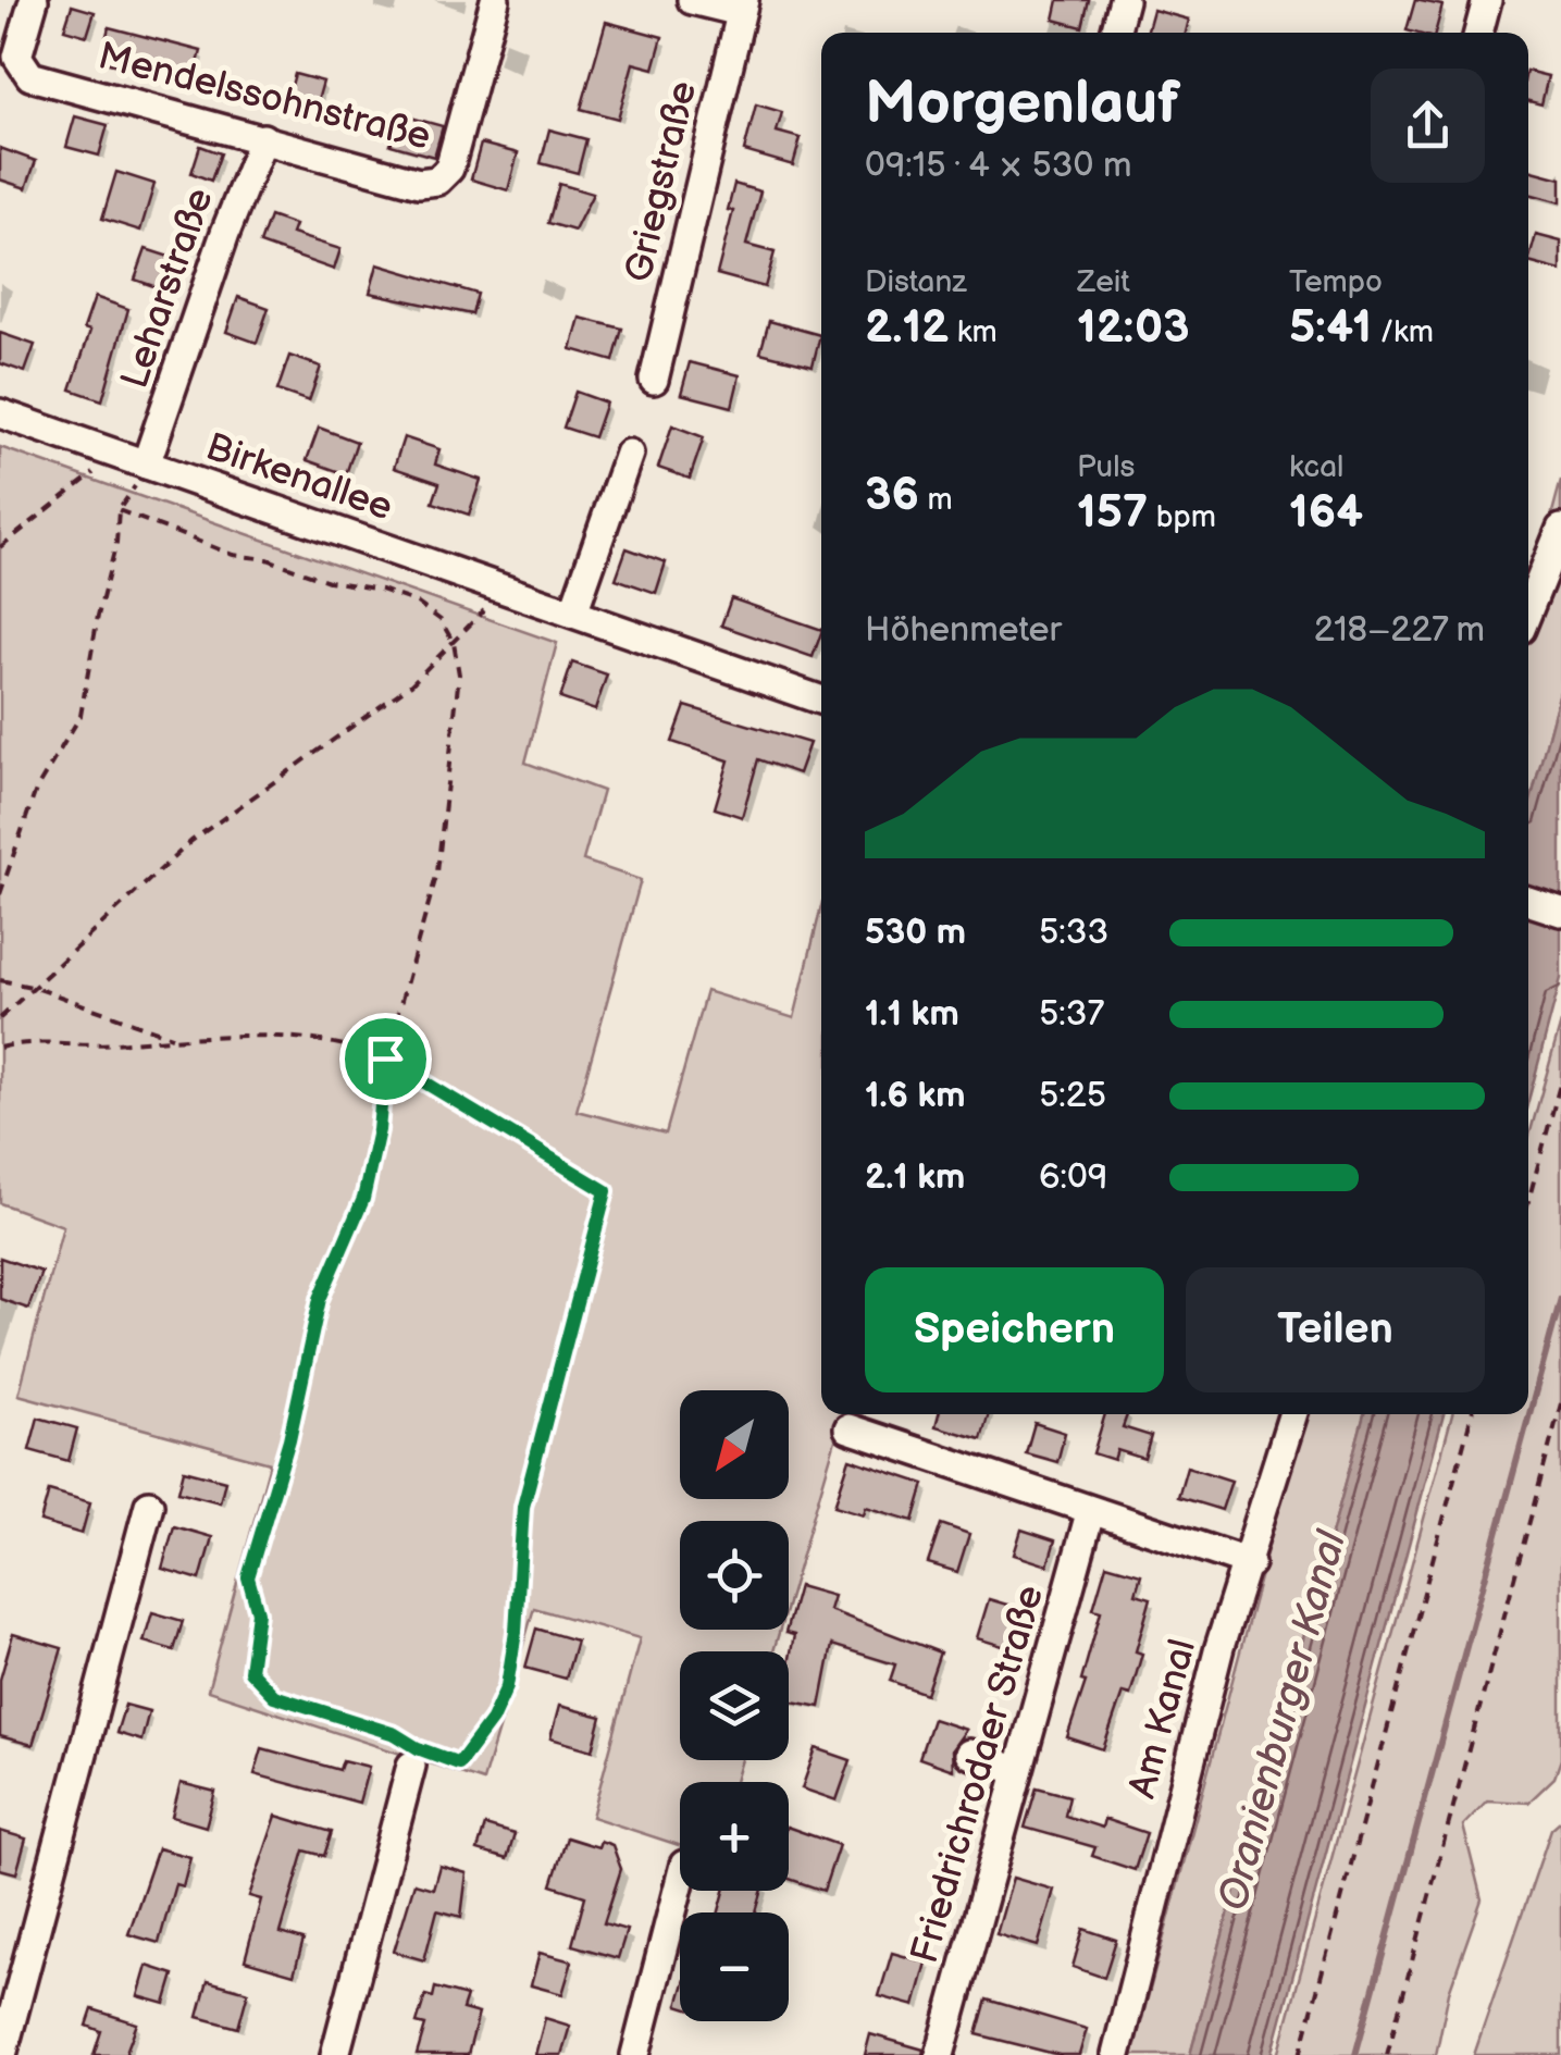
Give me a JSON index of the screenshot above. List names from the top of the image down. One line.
{"streets":{"street":["Mendelssohnstraße","Griegstraße","Leharstraße","Birkenallee","Am Kanal","Friedrichrodaer Straße"]},"crossings":[["Mendelssohnstraße","Leharstraße"],["Leharstraße","Birkenallee"]],"water":["Oranienburger Kanal"],"north":"bottom left","page":{"heading":["Morgenlauf","09:15 · 4 × 530 m"],"stats":[["Distanz","2.12 km"],["Zeit","12:03"],["Tempo","5:41 /km"],["36 m"],["Puls","157 bpm"],["kcal","164"]],"chart":["Höhenmeter","218–227 m"],"list":[{"name":"530 m","note":"5:33"},{"name":"1.1 km","note":"5:37"},{"name":"1.6 km","note":"5:25"},{"name":"2.1 km","note":"6:09"}],"buttons":["Speichern","Teilen"],"map_buttons":["+","−"]}}
